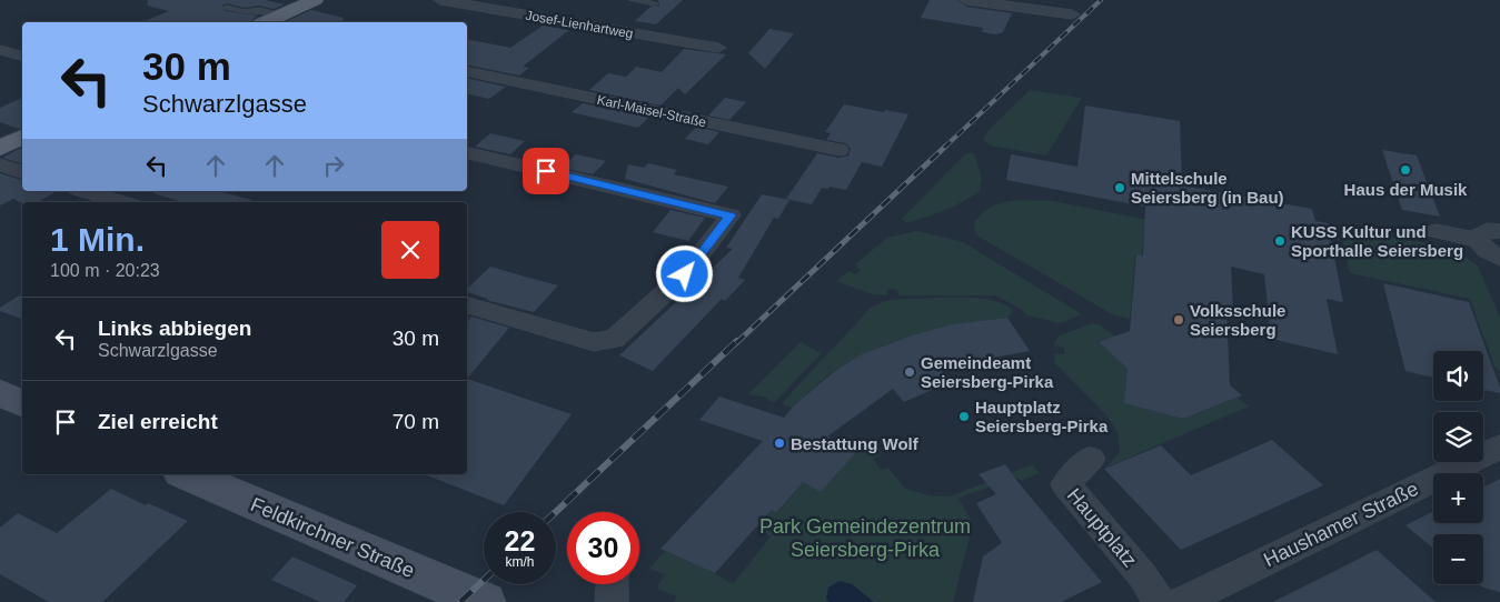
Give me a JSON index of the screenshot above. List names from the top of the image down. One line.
{"streets":{"main road":["Feldkirchner Straße"],"street":["Josef-Lienhartweg","Karl-Maisel-Straße","Haushamer Straße","Hauptplatz"]},"parks":["Park Gemeindezentrum Seiersberg-Pirka"],"places":["Haus der Musik","Mittelschule Seiersberg (in Bau)","KUSS Kultur und Sporthalle Seiersberg","Volksschule Seiersberg","Gemeindeamt Seiersberg-Pirka","Hauptplatz Seiersberg-Pirka","Bestattung Wolf"],"page":{"turn":["30 m","Schwarzlgasse"],"heading":["1 Min.","100 m · 20:23"],"list":[{"name":"Links abbiegen","note":"Schwarzlgasse","value":"30 m"},{"name":"Ziel erreicht","value":"70 m"}],"map_buttons":["+","−"],"speed":"22 km/h","limit":"30"}}
